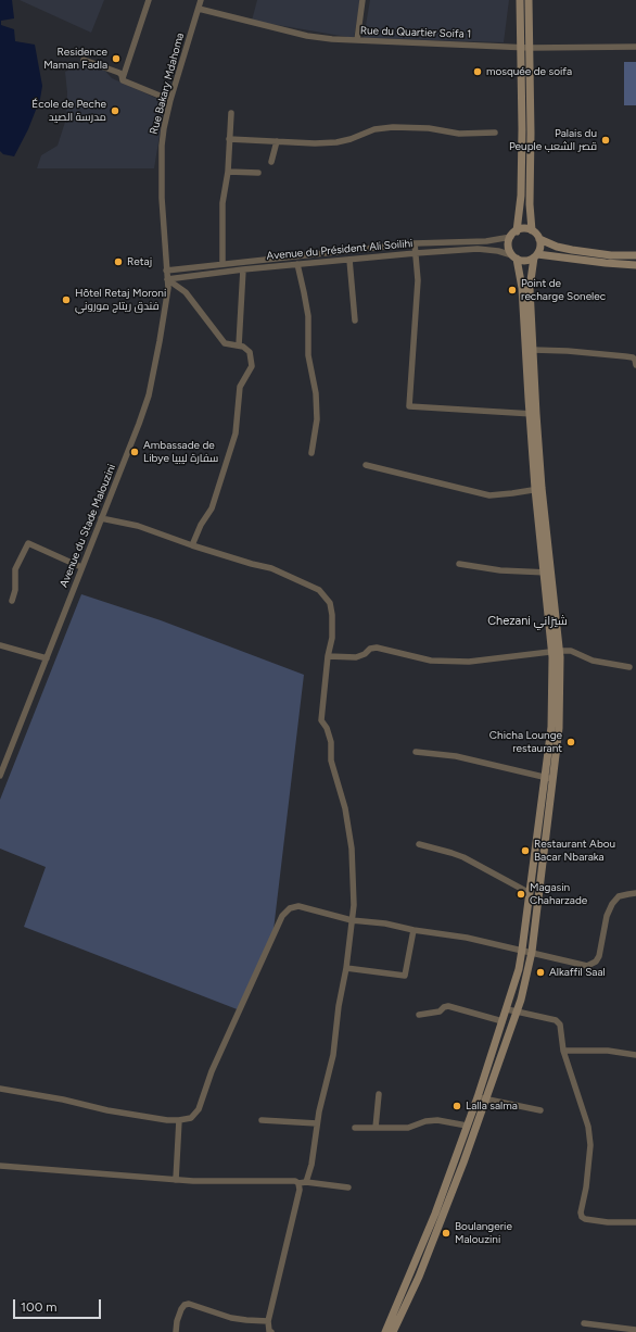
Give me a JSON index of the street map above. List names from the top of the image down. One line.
{"streets":{"street":["Rue du Quartier Soifa 1","Rue Bakary Mdahoma","Avenue du Président Ali Soilihi","Avenue du Stade Malouzini"]},"crossings":[["Rue du Quartier Soifa 1","Rue Bakary Mdahoma"],["Rue Bakary Mdahoma","Avenue du Président Ali Soilihi"],["Rue Bakary Mdahoma","Avenue du Stade Malouzini"],["Avenue du Président Ali Soilihi","Avenue du Stade Malouzini"]],"districts":["Chezani شيزاني"],"places":["Residence Maman Fadla","mosquée de soifa","École de Peche مدرسة الصيد","Palais du Peuple قصر الشعب","Retaj","Point de recharge Sonelec","Hôtel Retaj Moroni فندق ريتاج موروني","Ambassade de Libye سفارة ليبيا","Chicha Lounge restaurant","Restaurant Abou Bacar Nbaraka","Magasin Chaharzade","Alkaffil Saal","Lalla salma","Boulangerie Malouzini"],"scale_bar":"100 m"}
